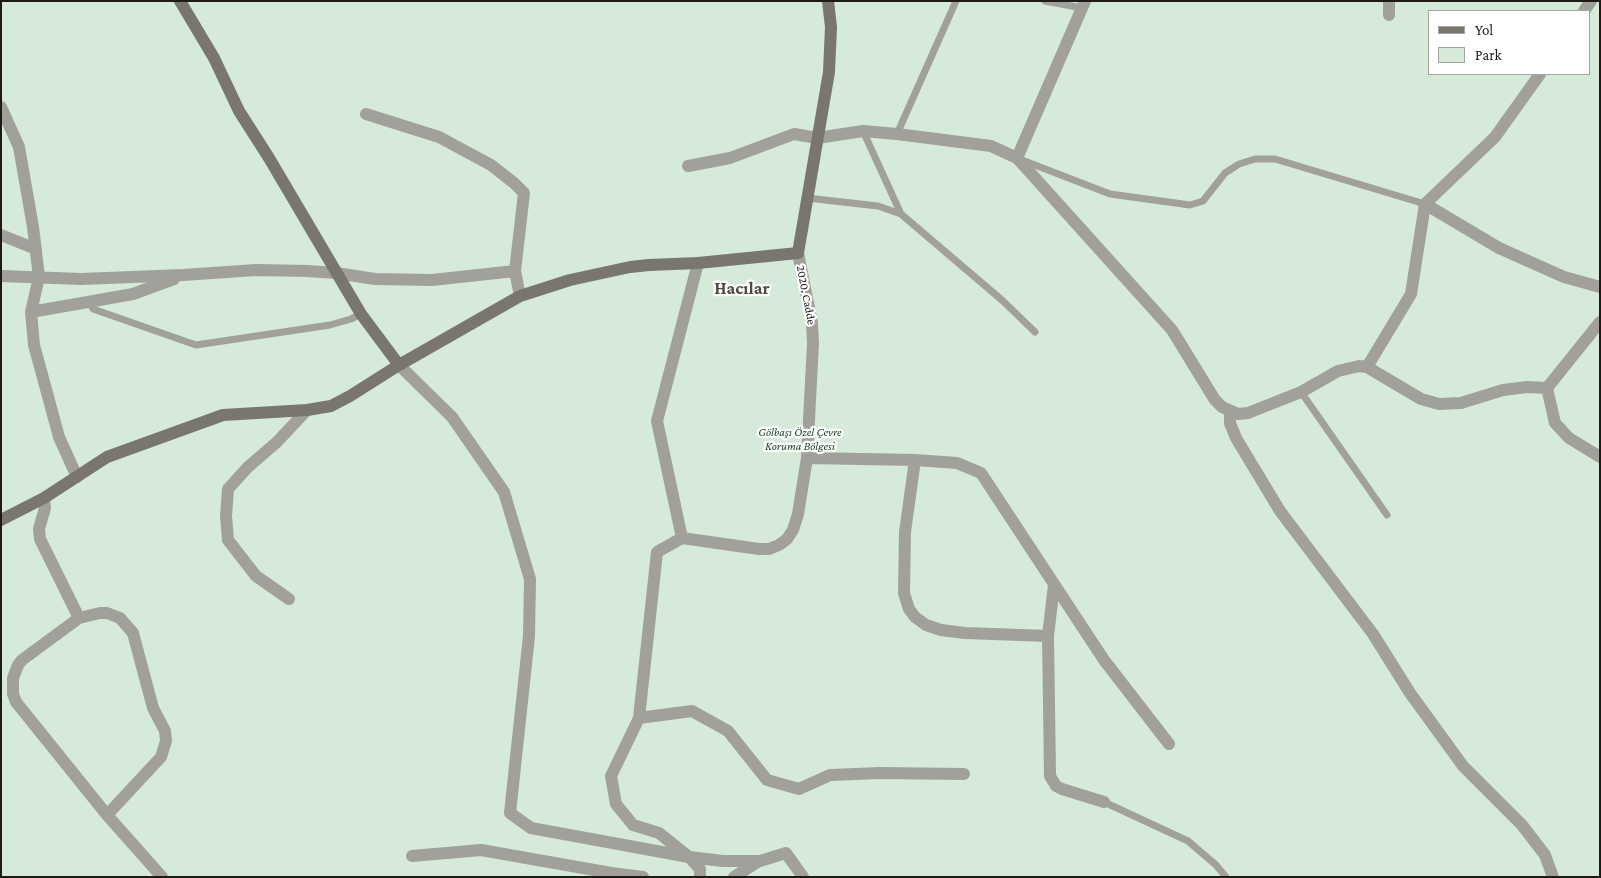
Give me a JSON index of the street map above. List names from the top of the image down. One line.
{"streets":{"street":["2020. Cadde"]},"districts":["Hacılar"],"parks":["Gölbaşı Özel Çevre Koruma Bölgesi"],"legend":["Yol","Park"]}
